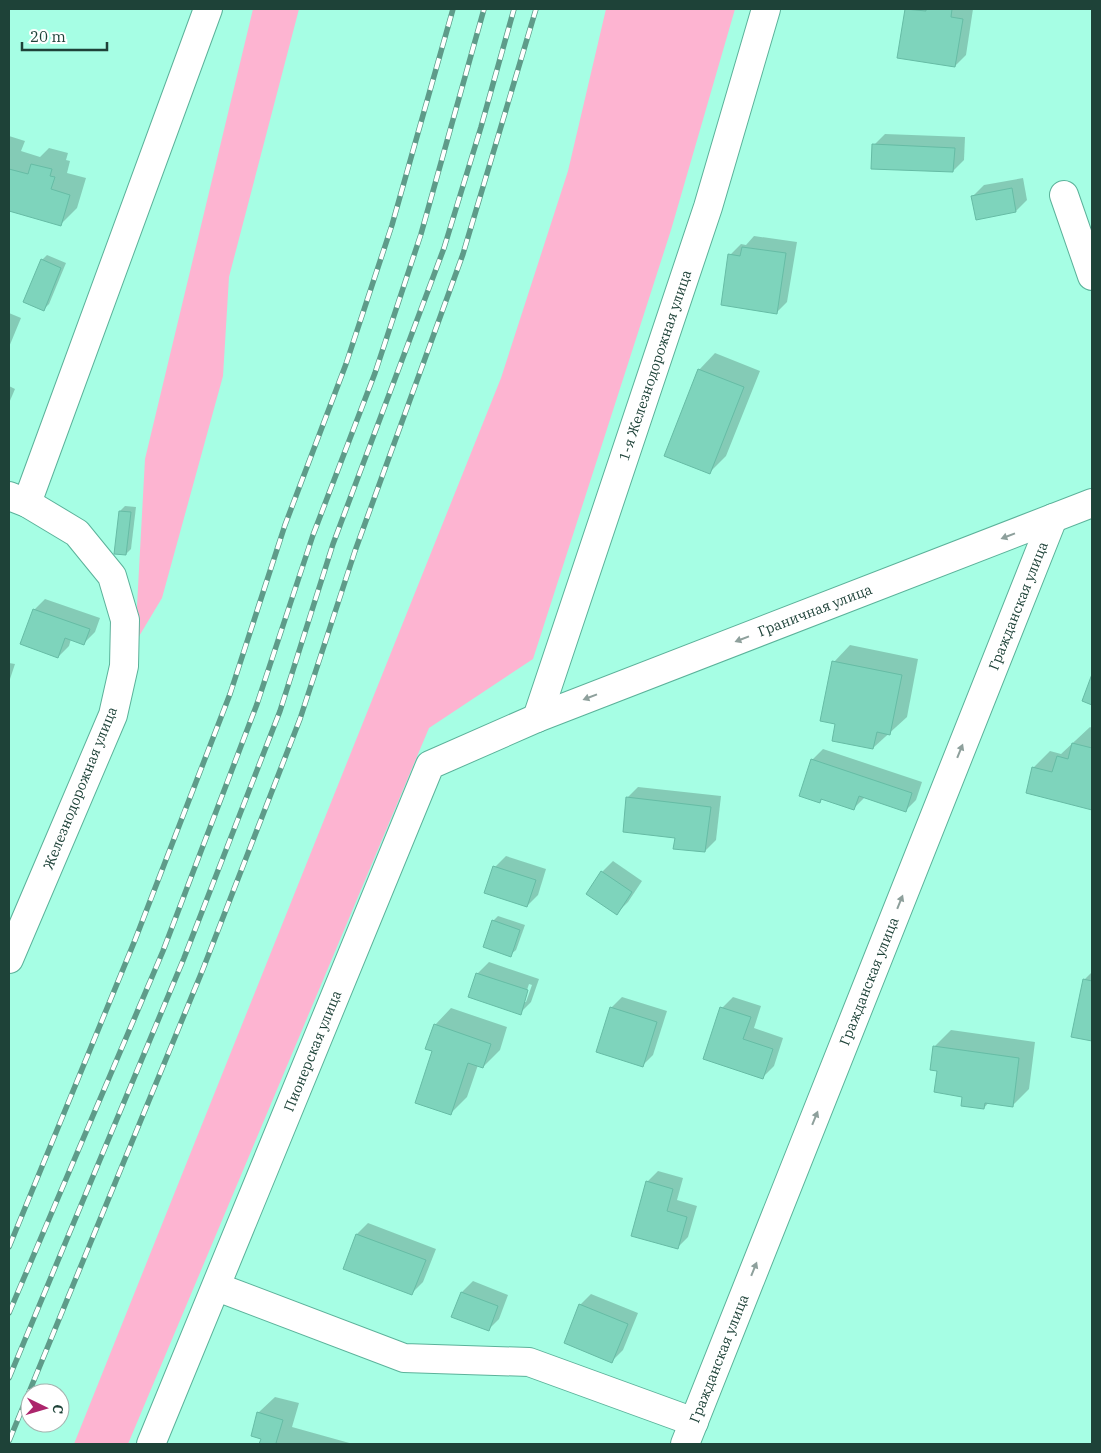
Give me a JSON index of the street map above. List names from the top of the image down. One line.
{"streets":{"street":["1-я Железнодорожная улица","Гражданская улица","Граничная улица","Железнодорожная улица","Пионерская улица"]},"crossings":[["1-я Железнодорожная улица","Граничная улица"],["1-я Железнодорожная улица","Пионерская улица"],["Гражданская улица","Граничная улица"],["Граничная улица","Пионерская улица"]],"one_way":["Гражданская улица","Граничная улица"],"scale_bar":"20 m","north":"right"}
